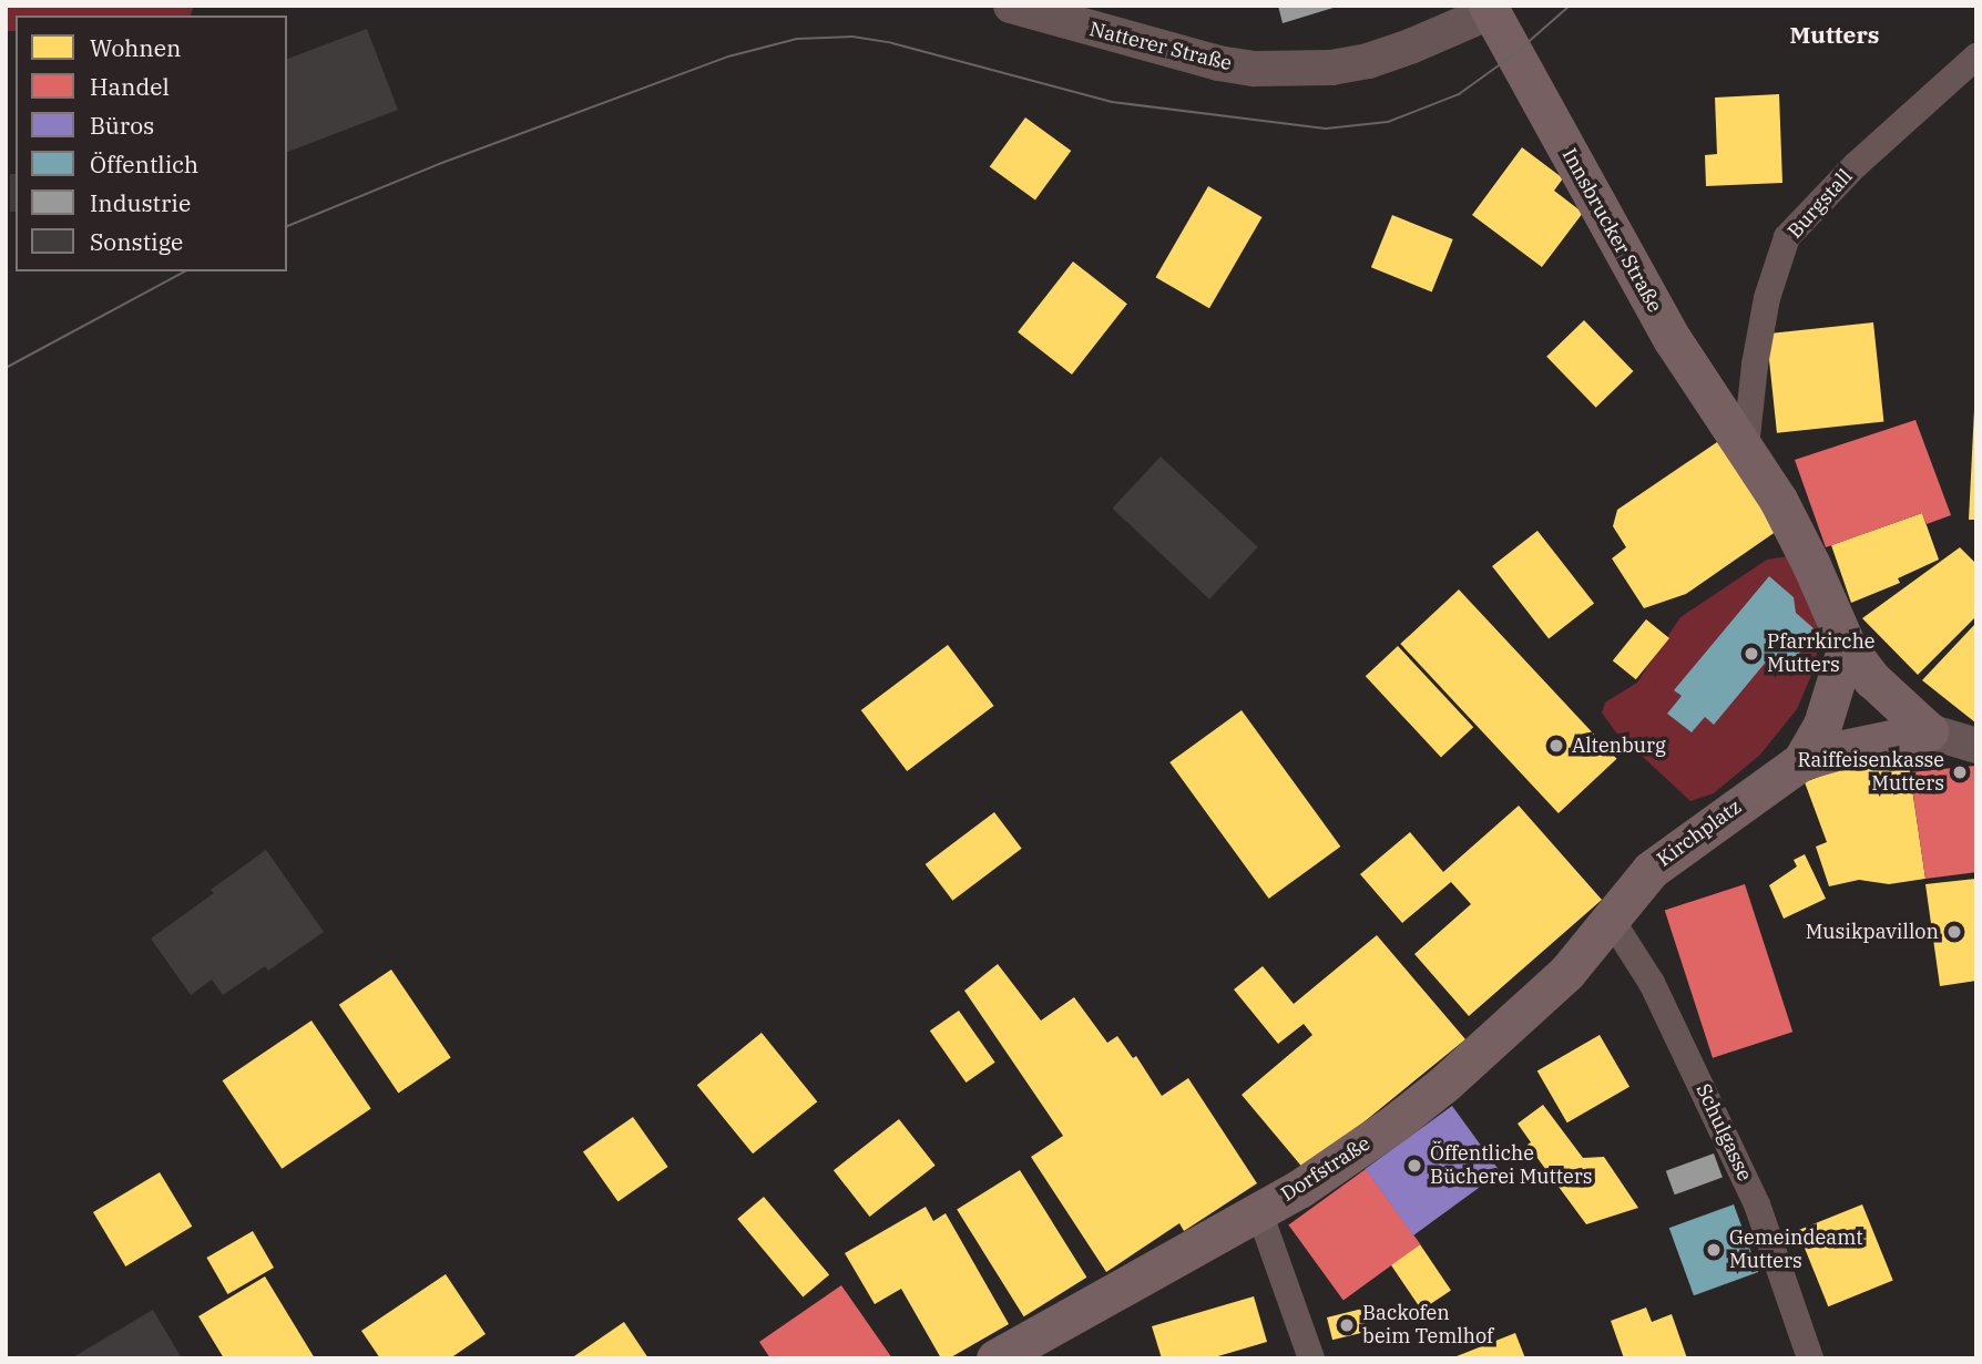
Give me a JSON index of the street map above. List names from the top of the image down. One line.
{"streets":{"main road":["Innsbrucker Straße","Kirchplatz","Dorfstraße"],"street":["Natterer Straße","Burgstall","Schulgasse"]},"crossings":[["Natterer Straße","Innsbrucker Straße"],["Burgstall","Innsbrucker Straße"],["Burgstall","Kirchplatz"],["Innsbrucker Straße","Kirchplatz"],["Kirchplatz","Schulgasse"],["Kirchplatz","Dorfstraße"],["Schulgasse","Dorfstraße"]],"districts":["Mutters"],"places":["Pfarrkirche Mutters","Altenburg","Raiffeisenkasse Mutters","Musikpavillon","Öffentliche Bücherei Mutters","Gemeindeamt Mutters","Backofen beim Temlhof"],"legend":["Wohnen","Handel","Büros","Öffentlich","Industrie","Sonstige"]}
